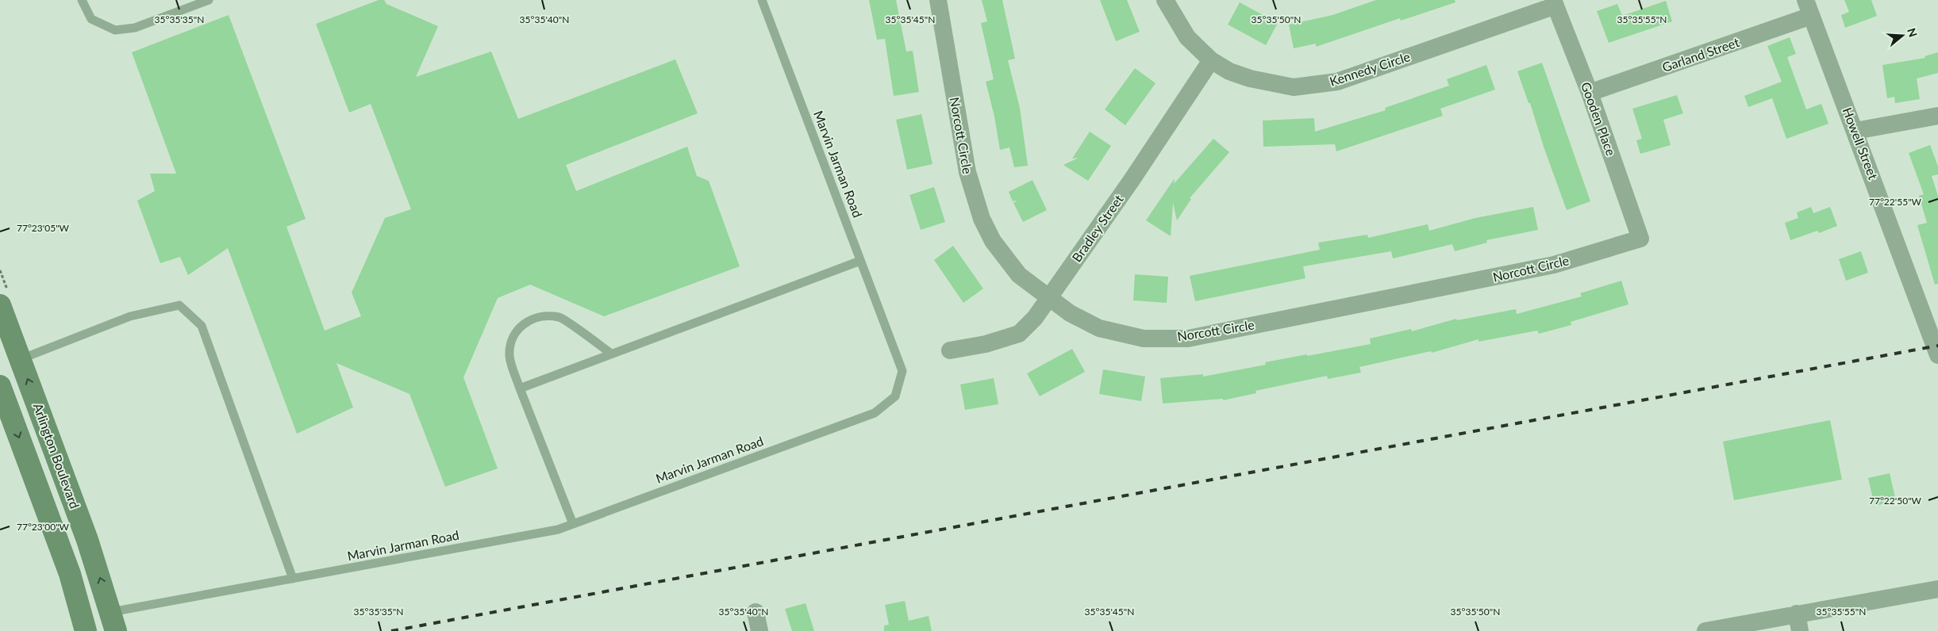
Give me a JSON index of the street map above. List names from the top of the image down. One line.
{"streets":{"main road":["Arlington Boulevard"],"street":["Garland Street","Kennedy Circle","Gooden Place","Norcott Circle","Howell Street","Bradley Street"],"lane":["Marvin Jarman Road"]},"crossings":[["Garland Street","Gooden Place"],["Garland Street","Howell Street"],["Kennedy Circle","Gooden Place"],["Kennedy Circle","Bradley Street"],["Gooden Place","Norcott Circle"],["Norcott Circle","Bradley Street"],["Marvin Jarman Road","Arlington Boulevard"]],"north":"right","coordinates":["35°35'35\"N","35°35'40\"N","35°35'45\"N","35°35'50\"N","35°35'55\"N","77°22'55\"W","77°23'05\"W","77°22'50\"W","77°23'00\"W"]}
